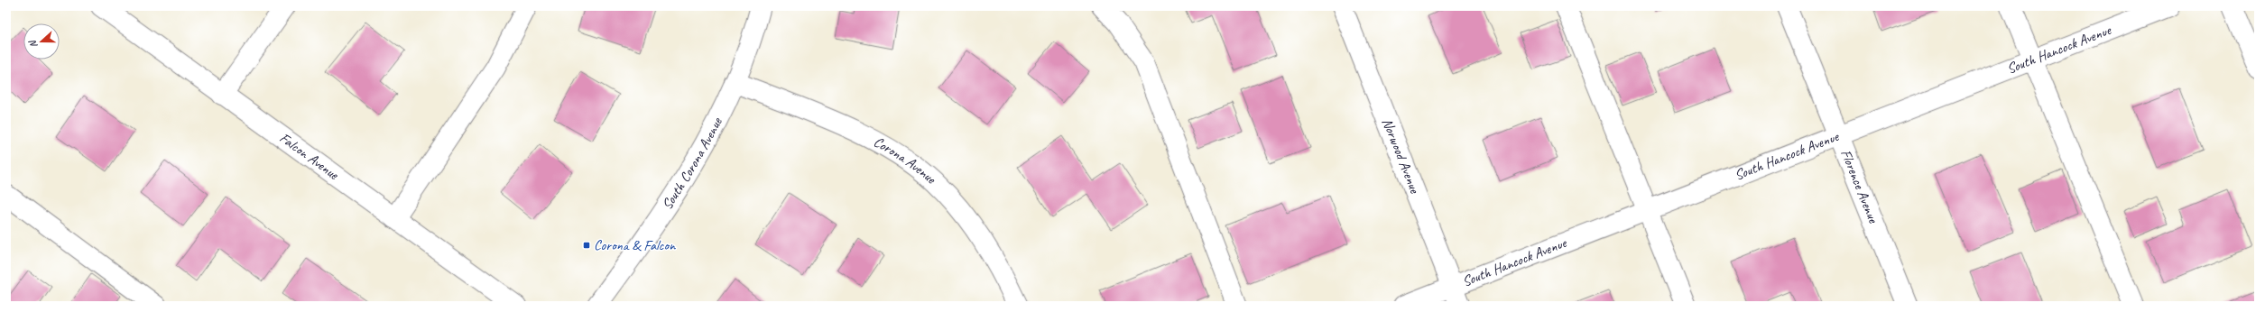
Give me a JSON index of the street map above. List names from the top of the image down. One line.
{"streets":{"street":["South Hancock Avenue","Norwood Avenue","Falcon Avenue","Corona Avenue","South Corona Avenue","Florence Avenue"]},"crossings":[["South Hancock Avenue","Norwood Avenue"],["South Hancock Avenue","Florence Avenue"],["Corona Avenue","South Corona Avenue"]],"places":{"transit":["Corona & Falcon"]},"north":"left"}
